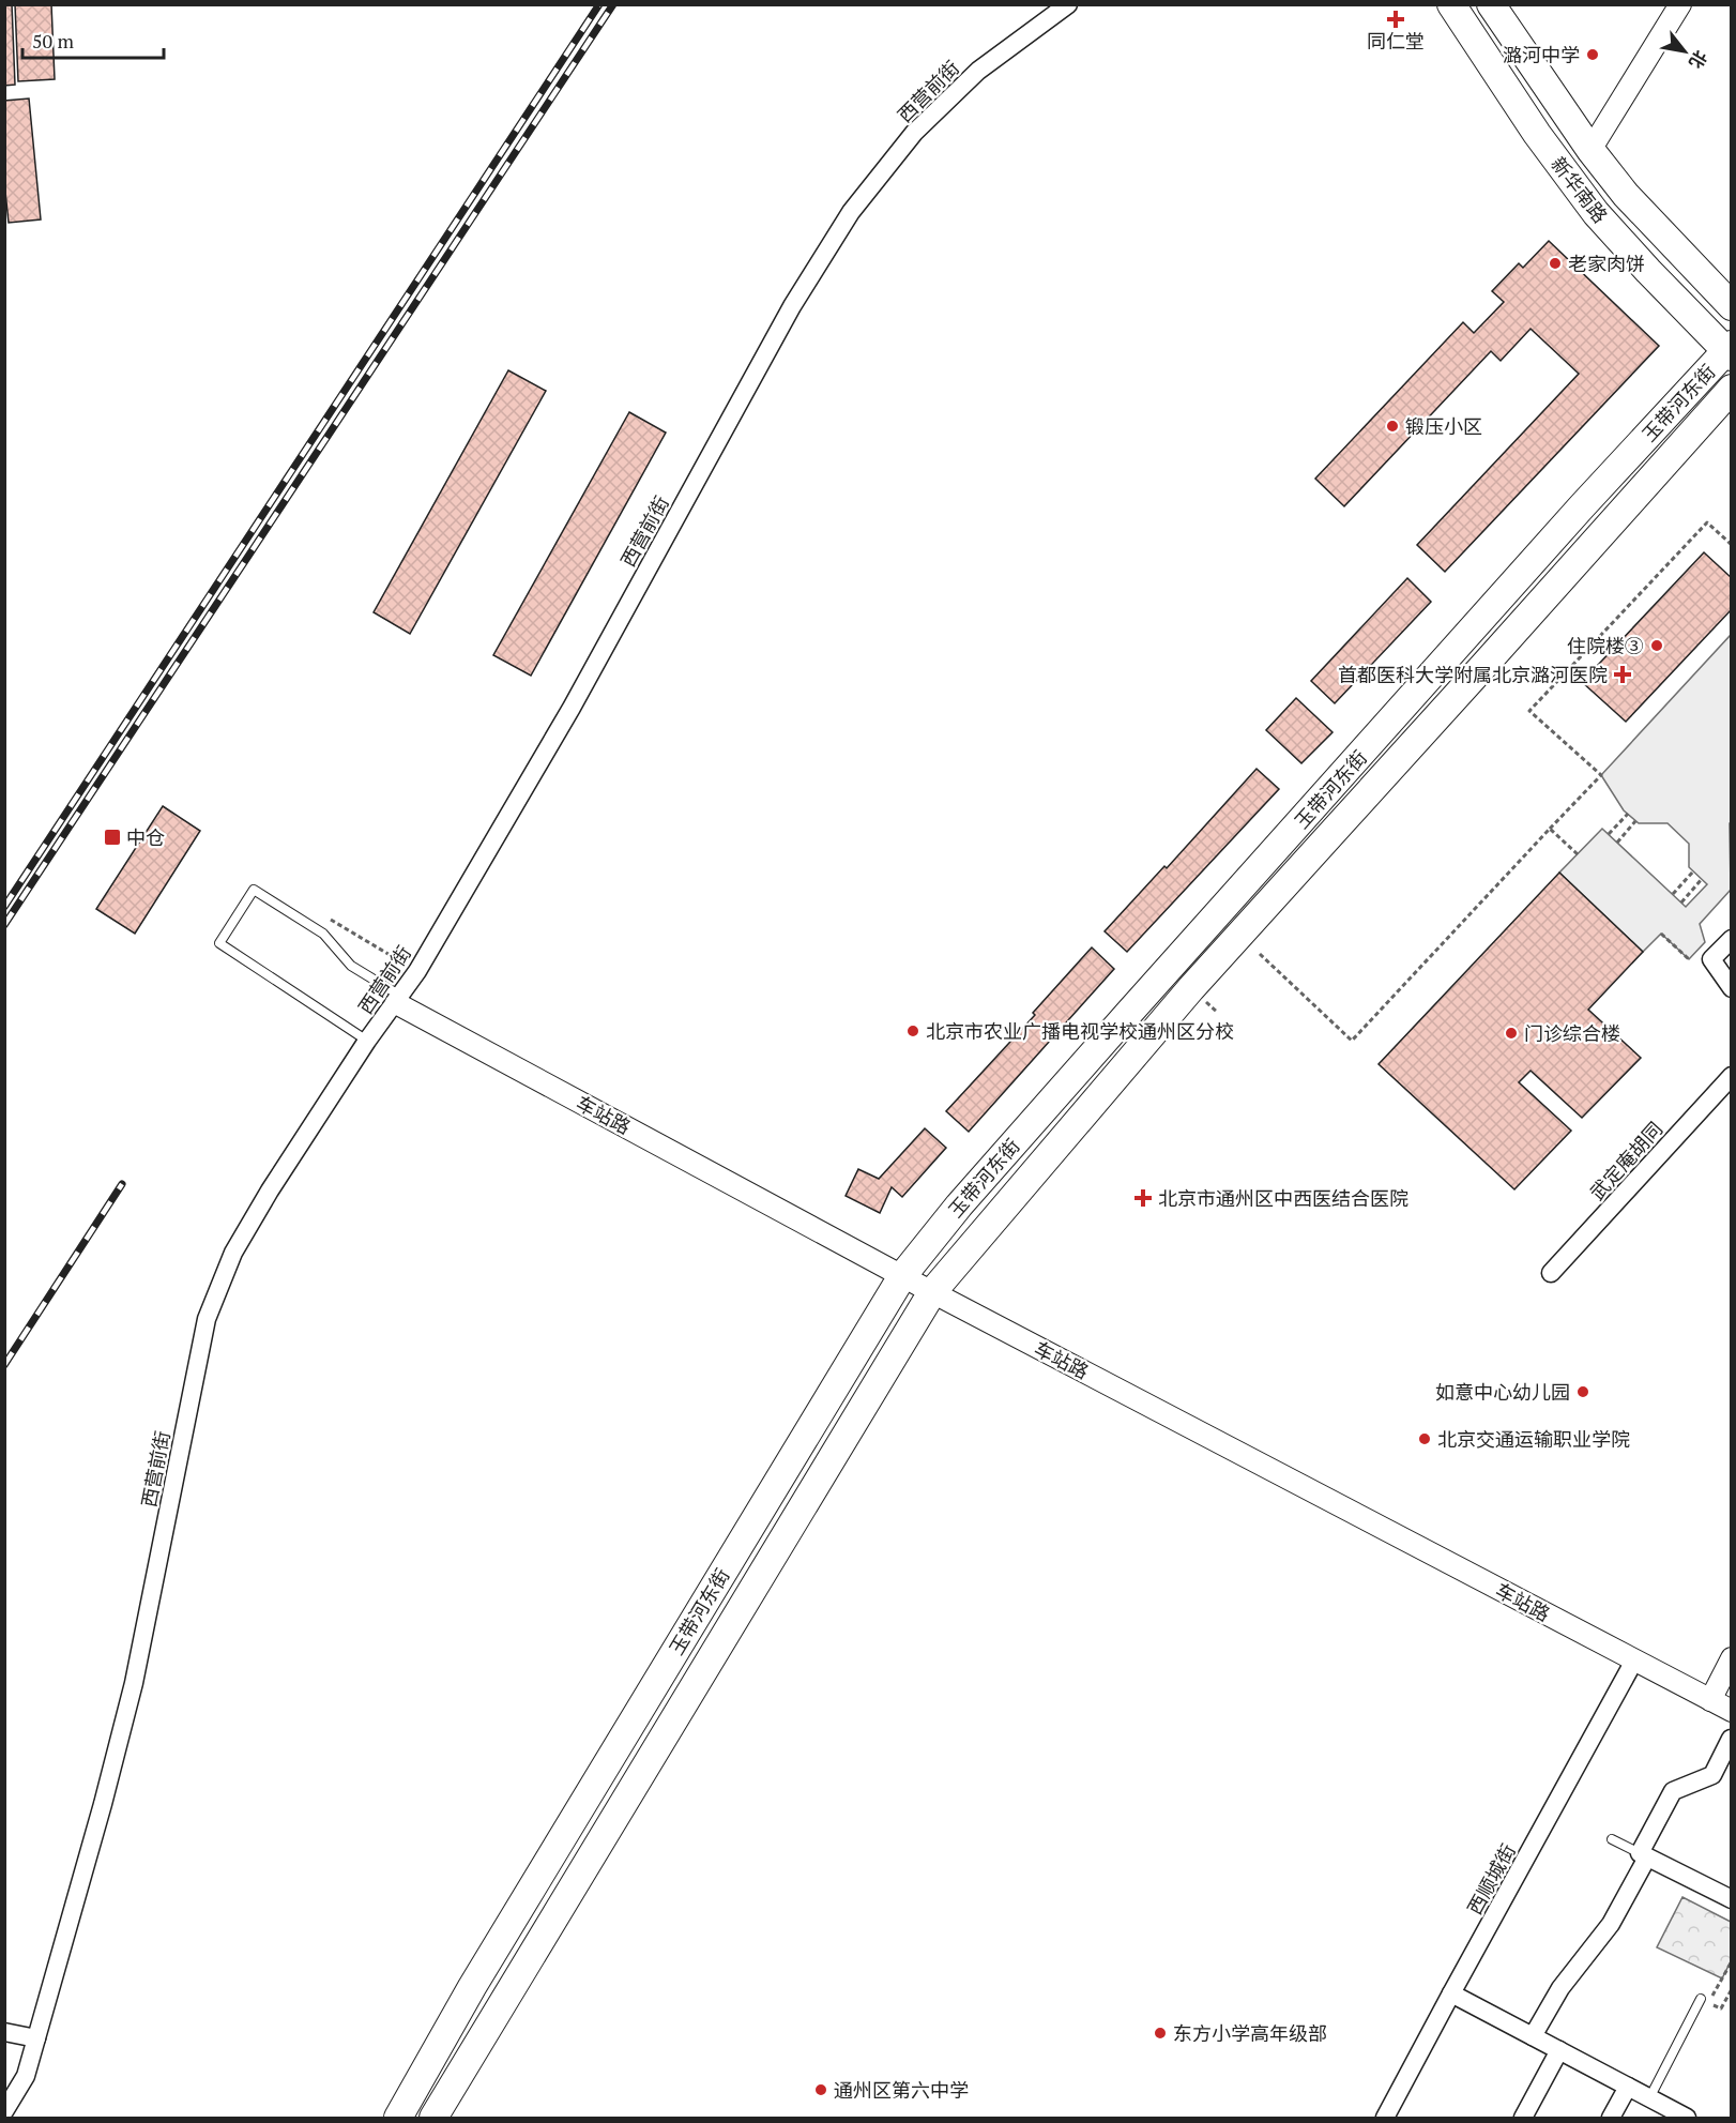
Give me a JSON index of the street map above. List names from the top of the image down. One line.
{"streets":{"main road":["新华南路","玉带河东街"],"street":["西营前街","车站路","武定庵胡同","西顺城街"]},"crossings":[["西营前街","车站路"],["新华南路","玉带河东街"],["玉带河东街","车站路"],["车站路","西顺城街"]],"places":{"health":["同仁堂","首都医科大学附属北京潞河医院","北京市通州区中西医结合医院"],"other":["潞河中学","老家肉饼","锻压小区","住院楼③","北京市农业广播电视学校通州区分校","门诊综合楼","如意中心幼儿园","北京交通运输职业学院","东方小学高年级部","通州区第六中学"],"transit":["中仓"]},"scale_bar":"50 m","north":"bottom right"}
